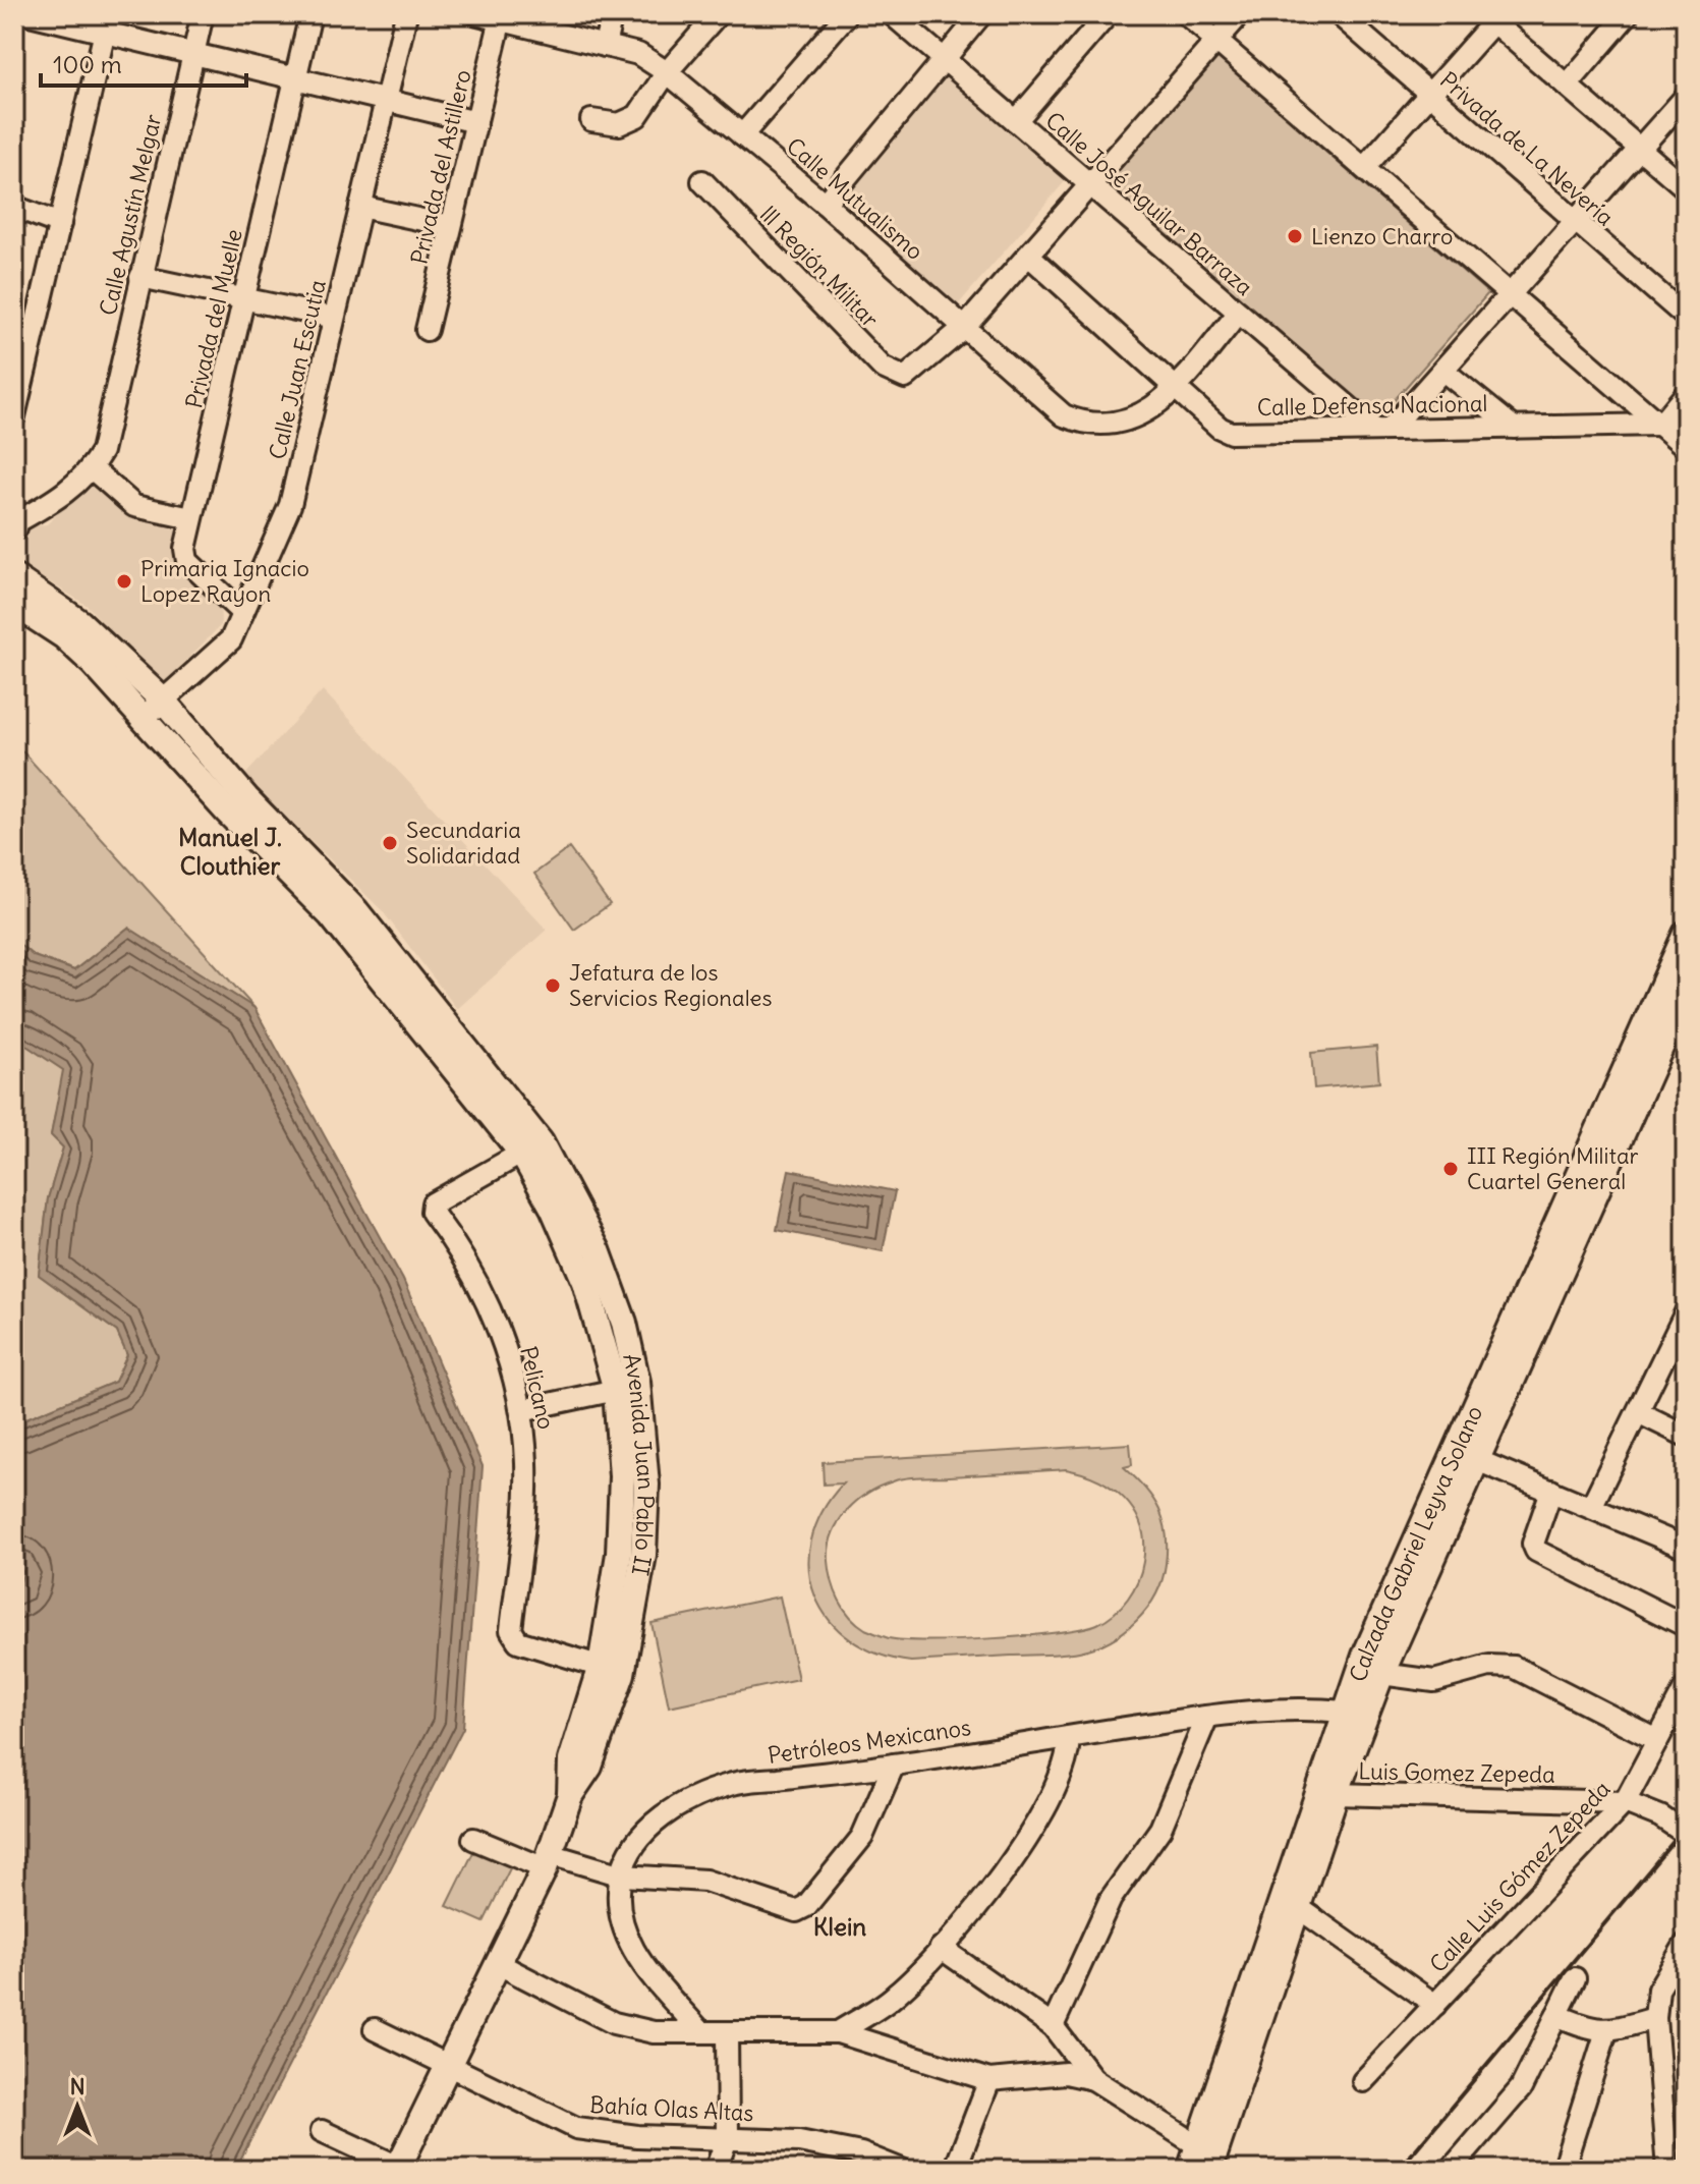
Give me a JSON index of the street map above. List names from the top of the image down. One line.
{"streets":{"main road":["Avenida Juan Pablo II","Calzada Gabriel Leyva Solano"],"street":["Privada de La Nevería","Privada del Astillero","Calle Mutualismo","Calle José Aguilar Barraza","Calle Agustín Melgar","lll Región Militar","Privada del Muelle","Calle Juan Escutia","Calle Defensa Nacional","Pelicano","Petróleos Mexicanos","Luis Gomez Zepeda","Calle Luis Gómez Zepeda","Bahía Olas Altas"]},"crossings":[["Privada del Astillero","Calle Mutualismo"],["Calle Mutualismo","Calle José Aguilar Barraza"],["Calle Mutualismo","lll Región Militar"],["Calle Mutualismo","Calle Defensa Nacional"],["Calle José Aguilar Barraza","Calle Defensa Nacional"],["Privada del Muelle","Calle Juan Escutia"],["Calle Juan Escutia","Avenida Juan Pablo II"],["Pelicano","Avenida Juan Pablo II"],["Avenida Juan Pablo II","Bahía Olas Altas"],["Calzada Gabriel Leyva Solano","Petróleos Mexicanos"],["Calzada Gabriel Leyva Solano","Luis Gomez Zepeda"],["Luis Gomez Zepeda","Calle Luis Gómez Zepeda"]],"districts":["Manuel J. Clouthier","Klein"],"places":["Lienzo Charro","Primaria Ignacio Lopez Rayon","Secundaria Solidaridad","Jefatura de los Servicios Regionales","III Región Militar Cuartel General"],"scale_bar":"100 m","north":"top"}
